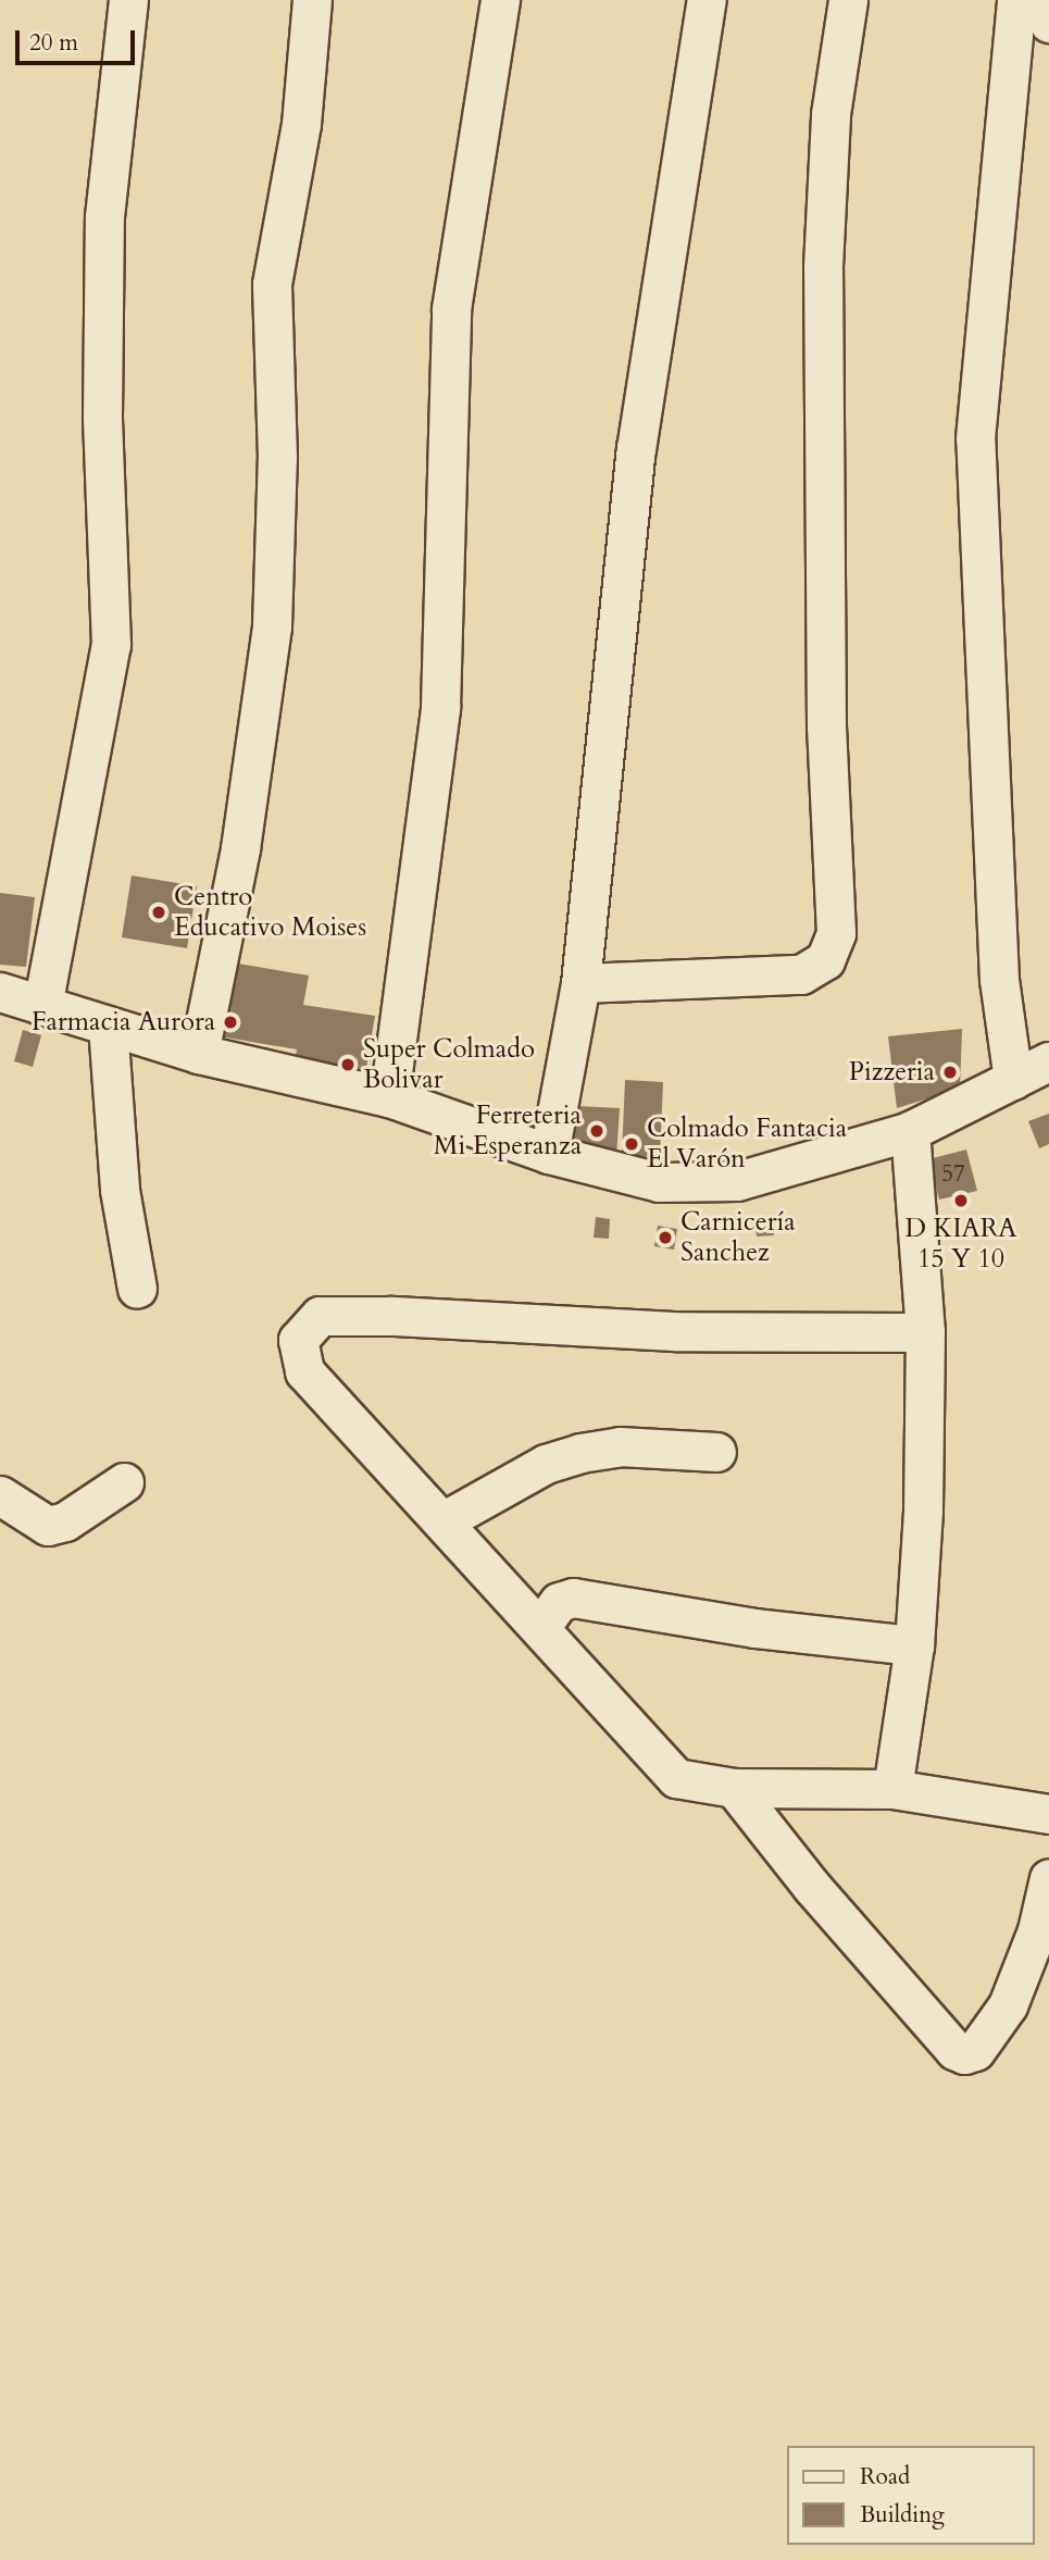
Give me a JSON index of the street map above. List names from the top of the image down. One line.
{"places":["Centro Educativo Moises","Farmacia Aurora","Super Colmado Bolivar","Pizzeria","Ferreteria Mi Esperanza","Colmado Fantacia El Varón","D KIARA 15 Y 10","Carnicería Sanchez"],"house_numbers":["57"],"legend":["Road","Building"],"scale_bar":"20 m"}
